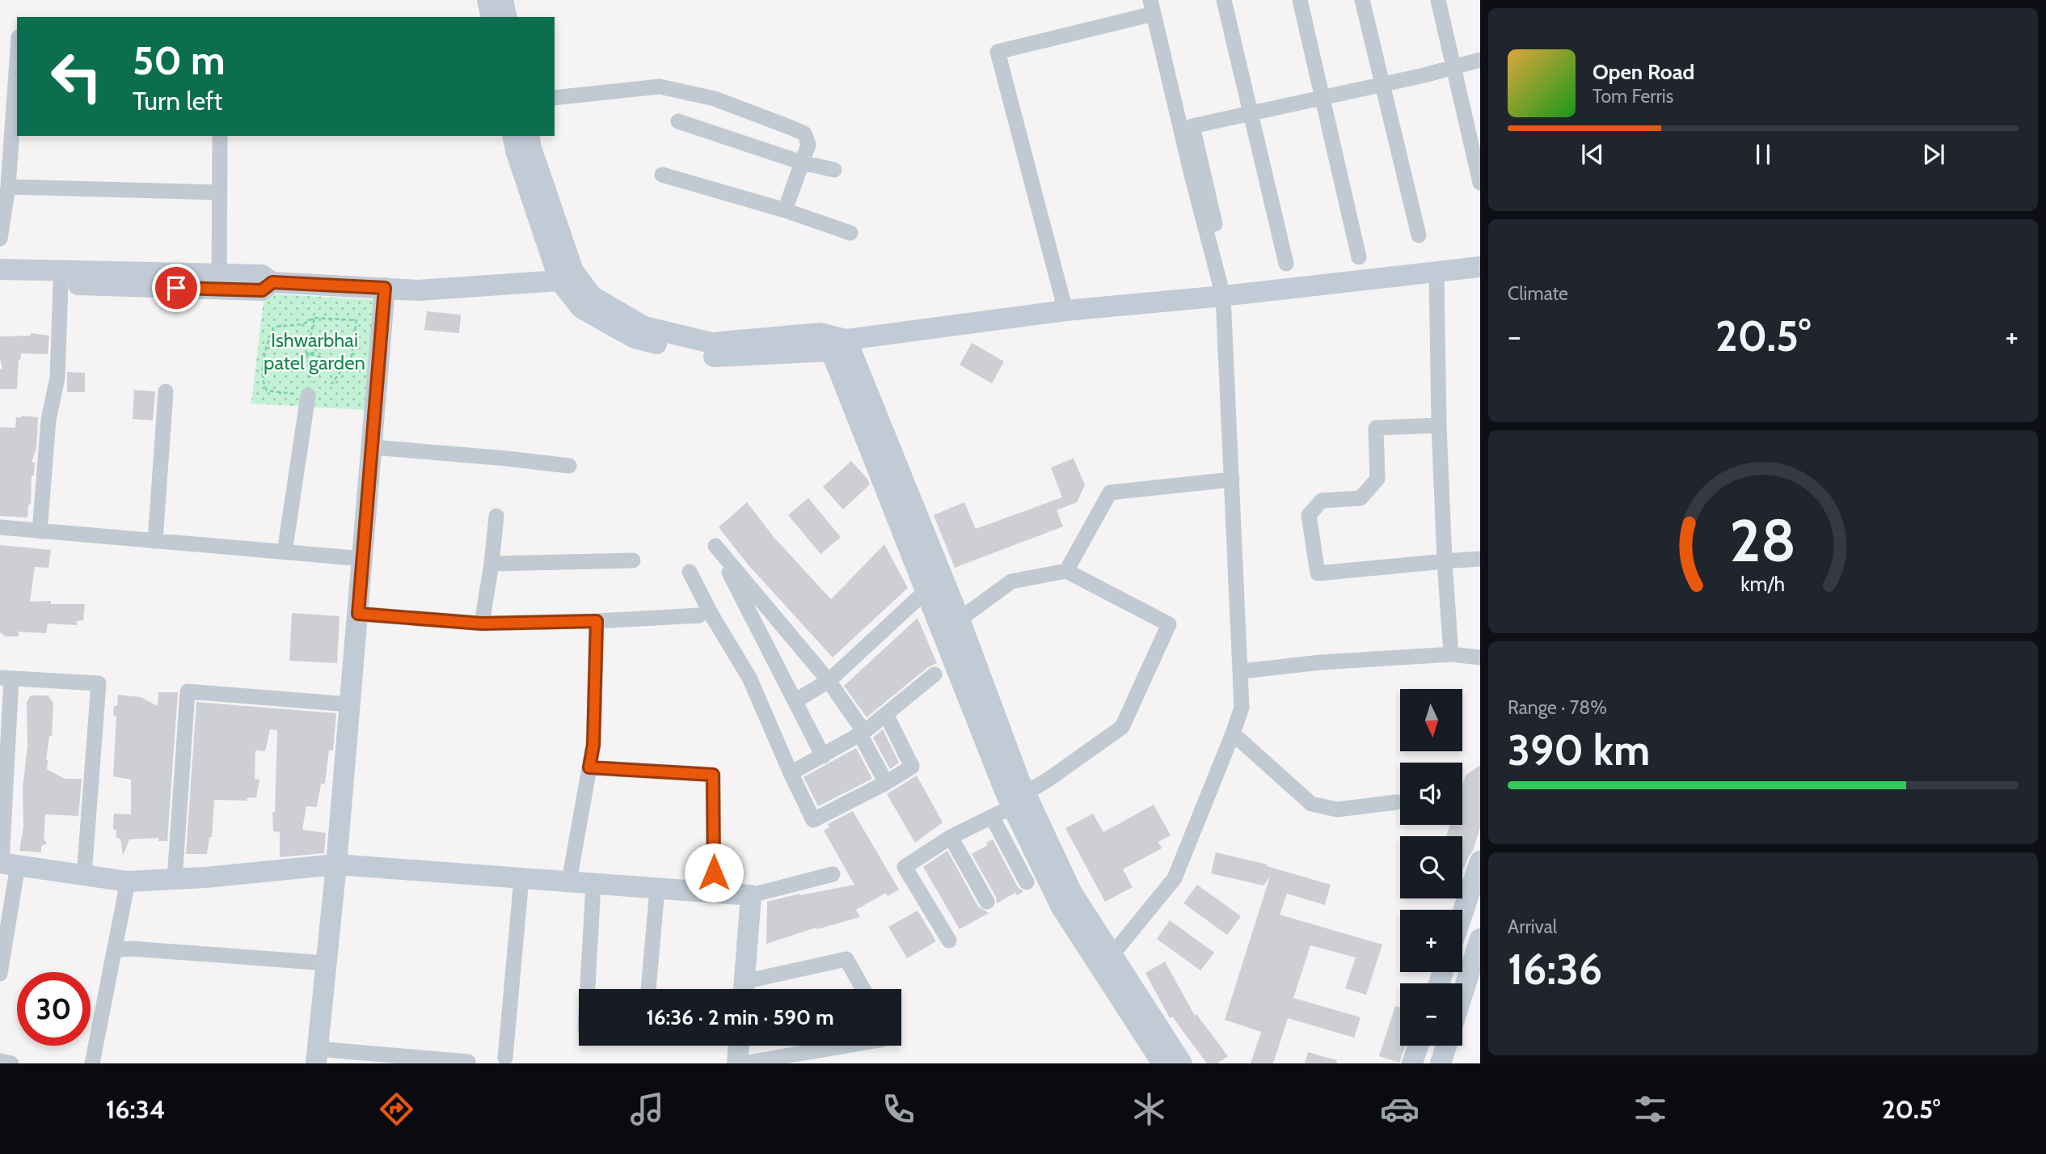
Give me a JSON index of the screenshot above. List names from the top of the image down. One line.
{"parks":["Ishwarbhai patel garden"],"north":"bottom","page":{"turn":["50 m","Turn left"],"song":["Open Road","Tom Ferris"],"tile":["Climate",["Range · 78%","390 km"],["Arrival","16:36"]],"heat":["−","20.5°","+"],"map_buttons":["+","−"],"limit":"30","trip":"16:36 · 2 min · 590 m","tabs":["16:34","20.5°"],"gauge":["28","km/h"]}}
